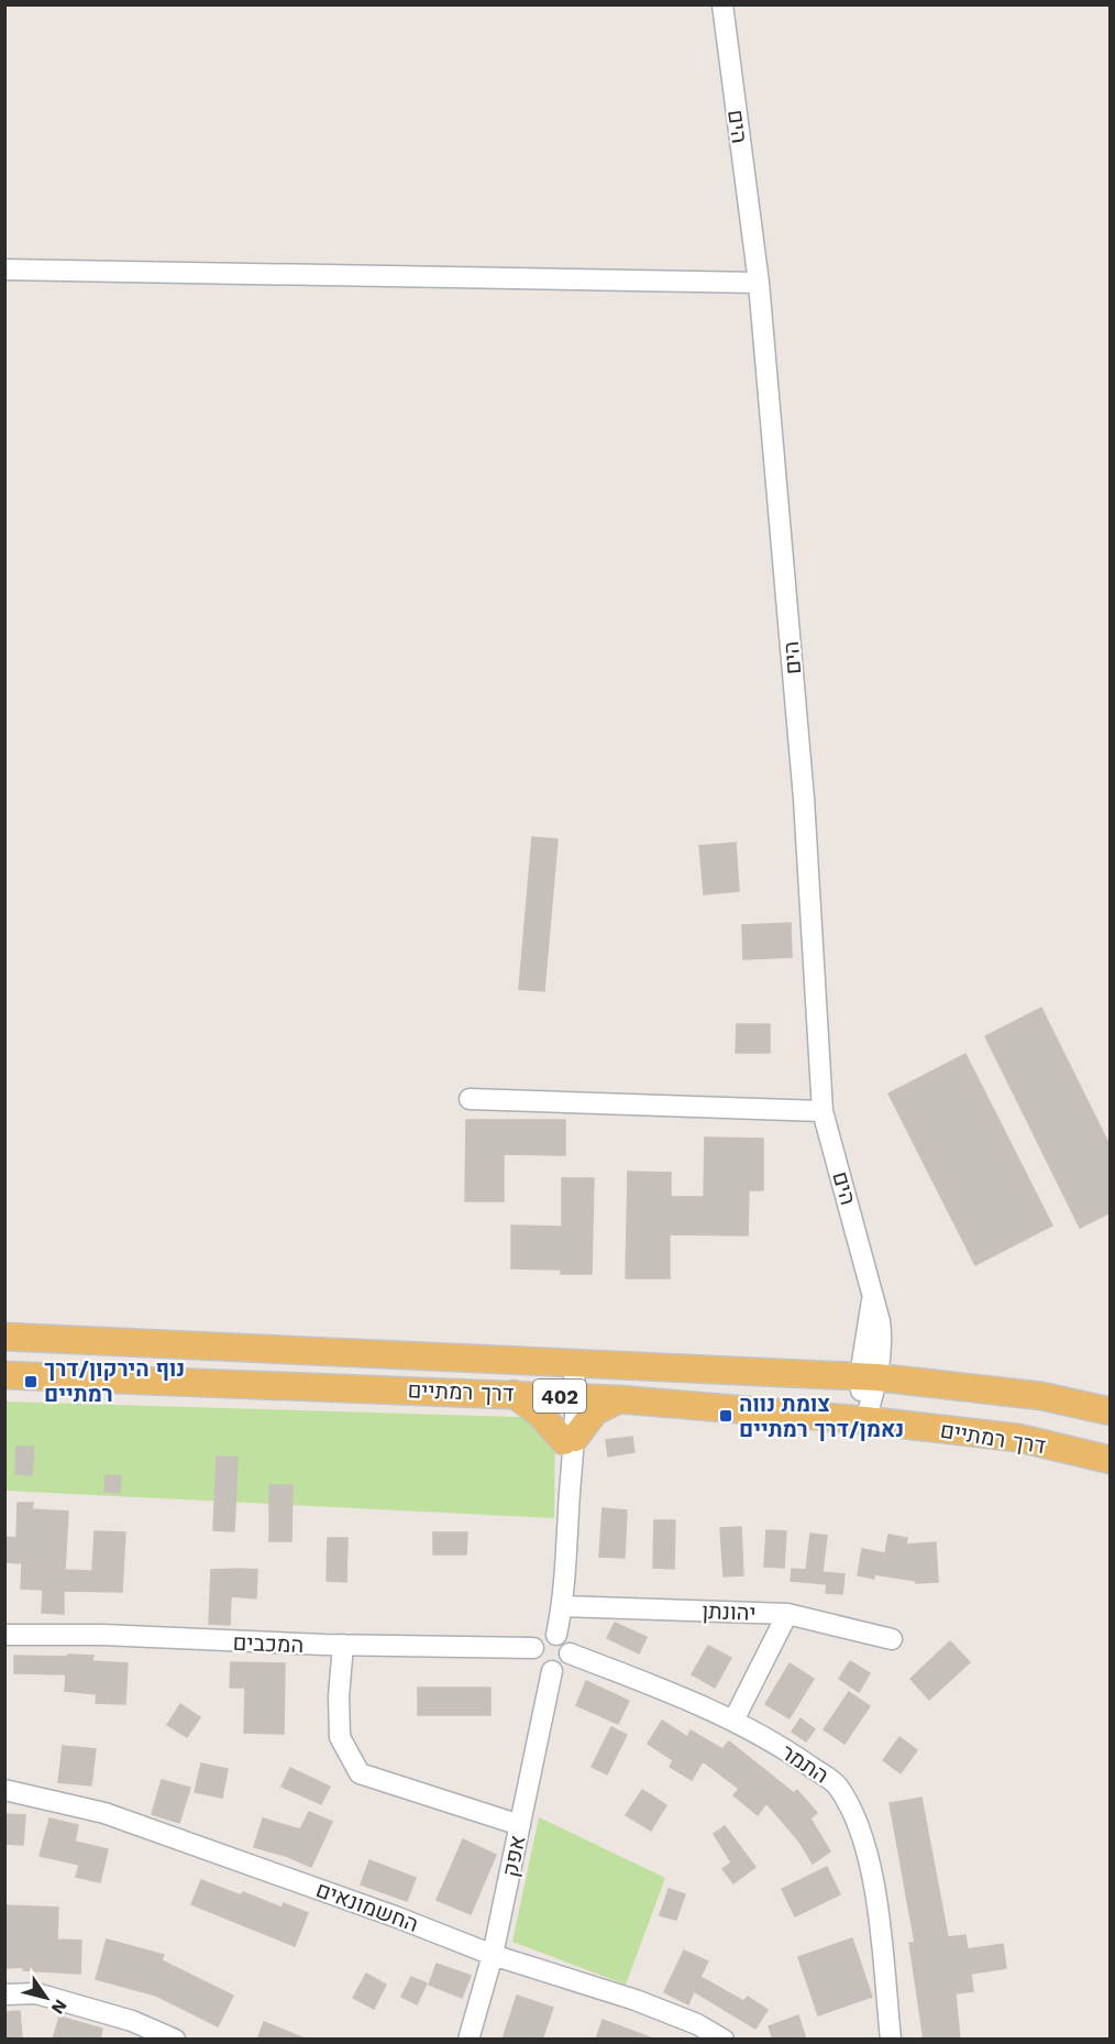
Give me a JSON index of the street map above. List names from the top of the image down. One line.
{"streets":{"main road":["דרך רמתיים","402"],"street":["הים","יהונתן","המכבים","התמר","אפק","החשמונאים"]},"crossings":[["הים","דרך רמתיים"],["המכבים","התמר"],["המכבים","אפק"],["התמר","אפק"],["אפק","החשמונאים"]],"places":{"transit":["נוף הירקון/דרך רמתיים","צומת נווה נאמן/דרך רמתיים"]},"north":"bottom right"}
